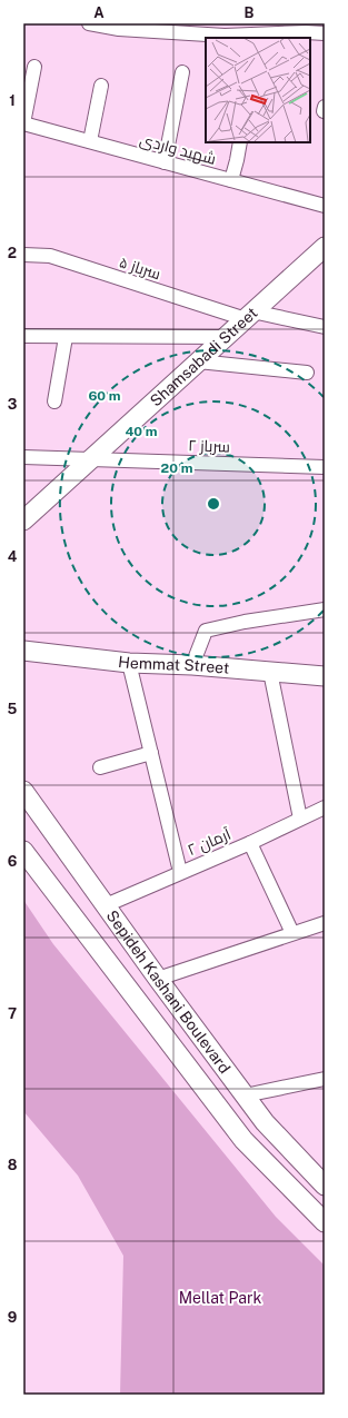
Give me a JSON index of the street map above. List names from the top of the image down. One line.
{"streets":{"main road":["Shamsabadi Street","Hemmat Street","Sepideh Kashani Boulevard"],"street":["شهید واردی","سرباز ۵","سرباز ۲","آرمان ۲"]},"crossings":[["سرباز ۵","Shamsabadi Street"],["Shamsabadi Street","سرباز ۲"],["آرمان ۲","Sepideh Kashani Boulevard"]],"parks":["Mellat Park"],"grid":{"columns":["A","B"],"rows":["1","2","3","4","5","6","7","8","9"]},"rings":["60 m","40 m","20 m"]}
